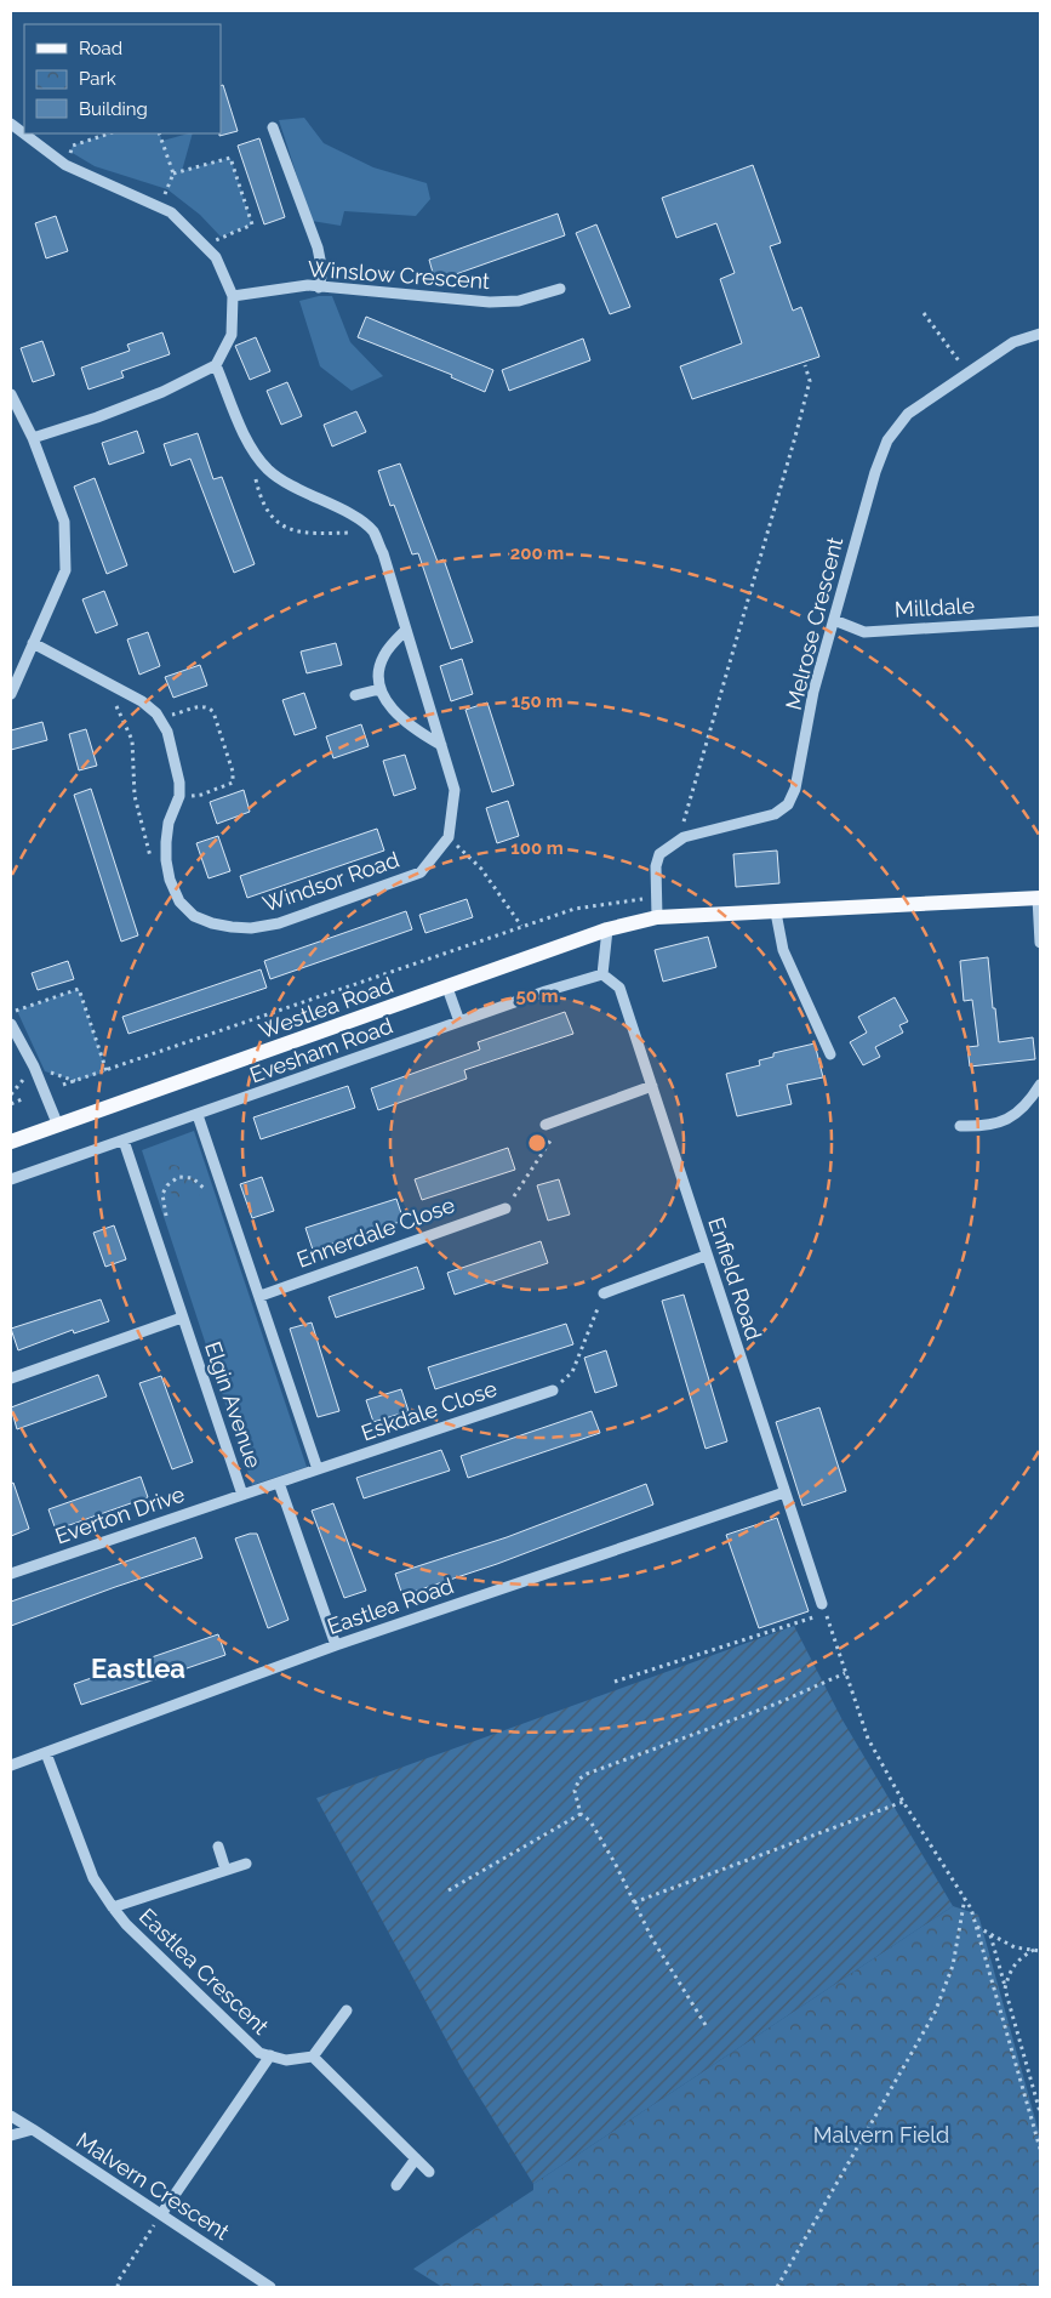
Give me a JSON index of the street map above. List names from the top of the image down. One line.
{"streets":{"main road":["Westlea Road"],"street":["Winslow Crescent","Milldale","Melrose Crescent","Windsor Road","Evesham Road","Ennerdale Close","Enfield Road","Elgin Avenue","Eskdale Close","Everton Drive","Eastlea Road","Eastlea Crescent","Malvern Crescent"]},"crossings":[["Milldale","Melrose Crescent"],["Melrose Crescent","Westlea Road"],["Evesham Road","Enfield Road"],["Evesham Road","Elgin Avenue"],["Enfield Road","Eastlea Road"],["Elgin Avenue","Eskdale Close"],["Elgin Avenue","Everton Drive"],["Eastlea Road","Eastlea Crescent"]],"districts":["Eastlea"],"parks":["Malvern Field"],"legend":["Road","Park","Building"],"rings":["200 m","150 m","100 m","50 m"]}
